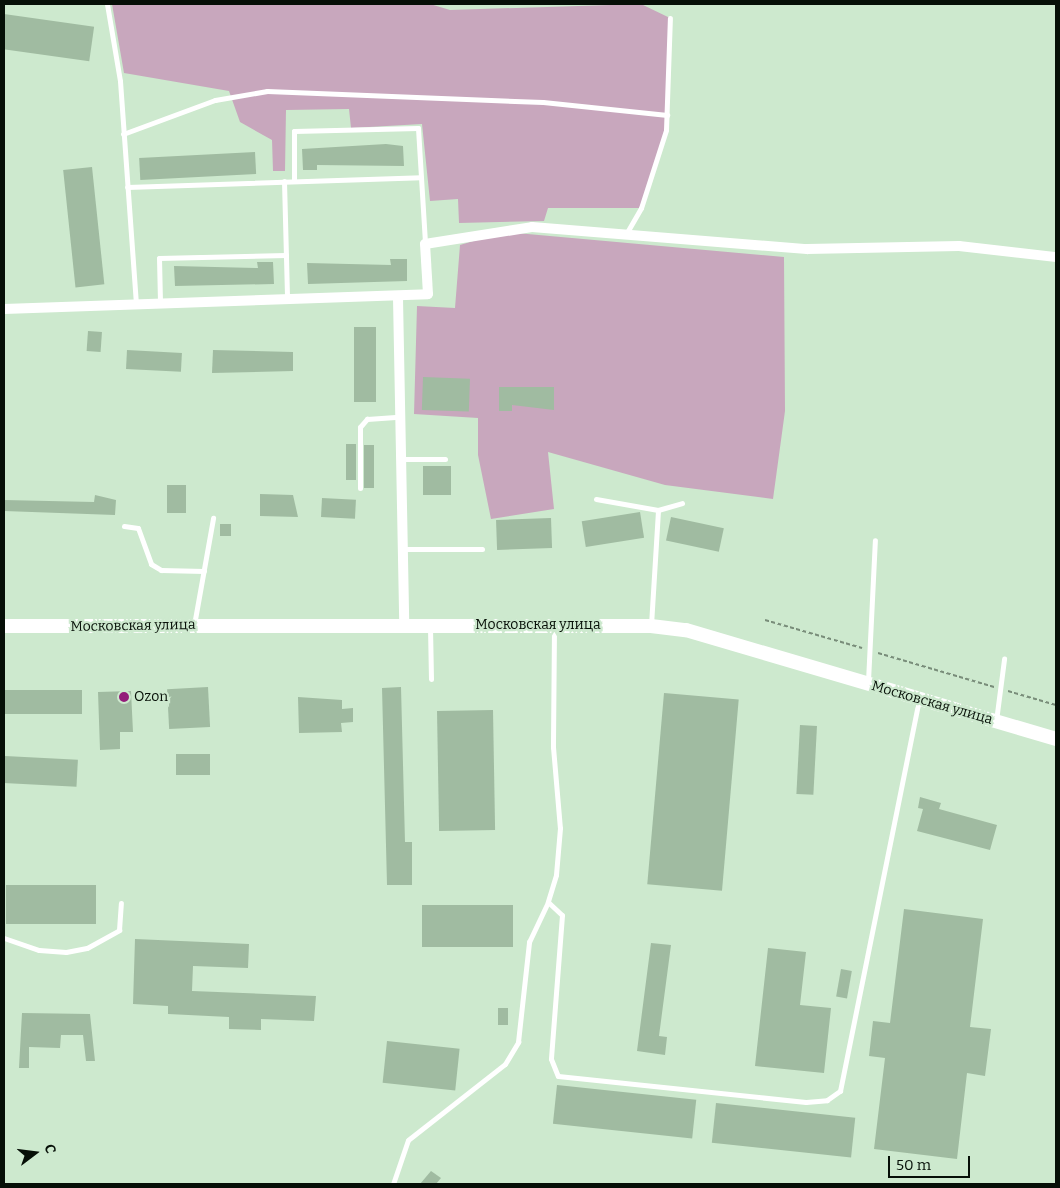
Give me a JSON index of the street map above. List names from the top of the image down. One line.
{"streets":{"main road":["Московская улица"]},"places":["Ozon"],"scale_bar":"50 m","north":"right"}
